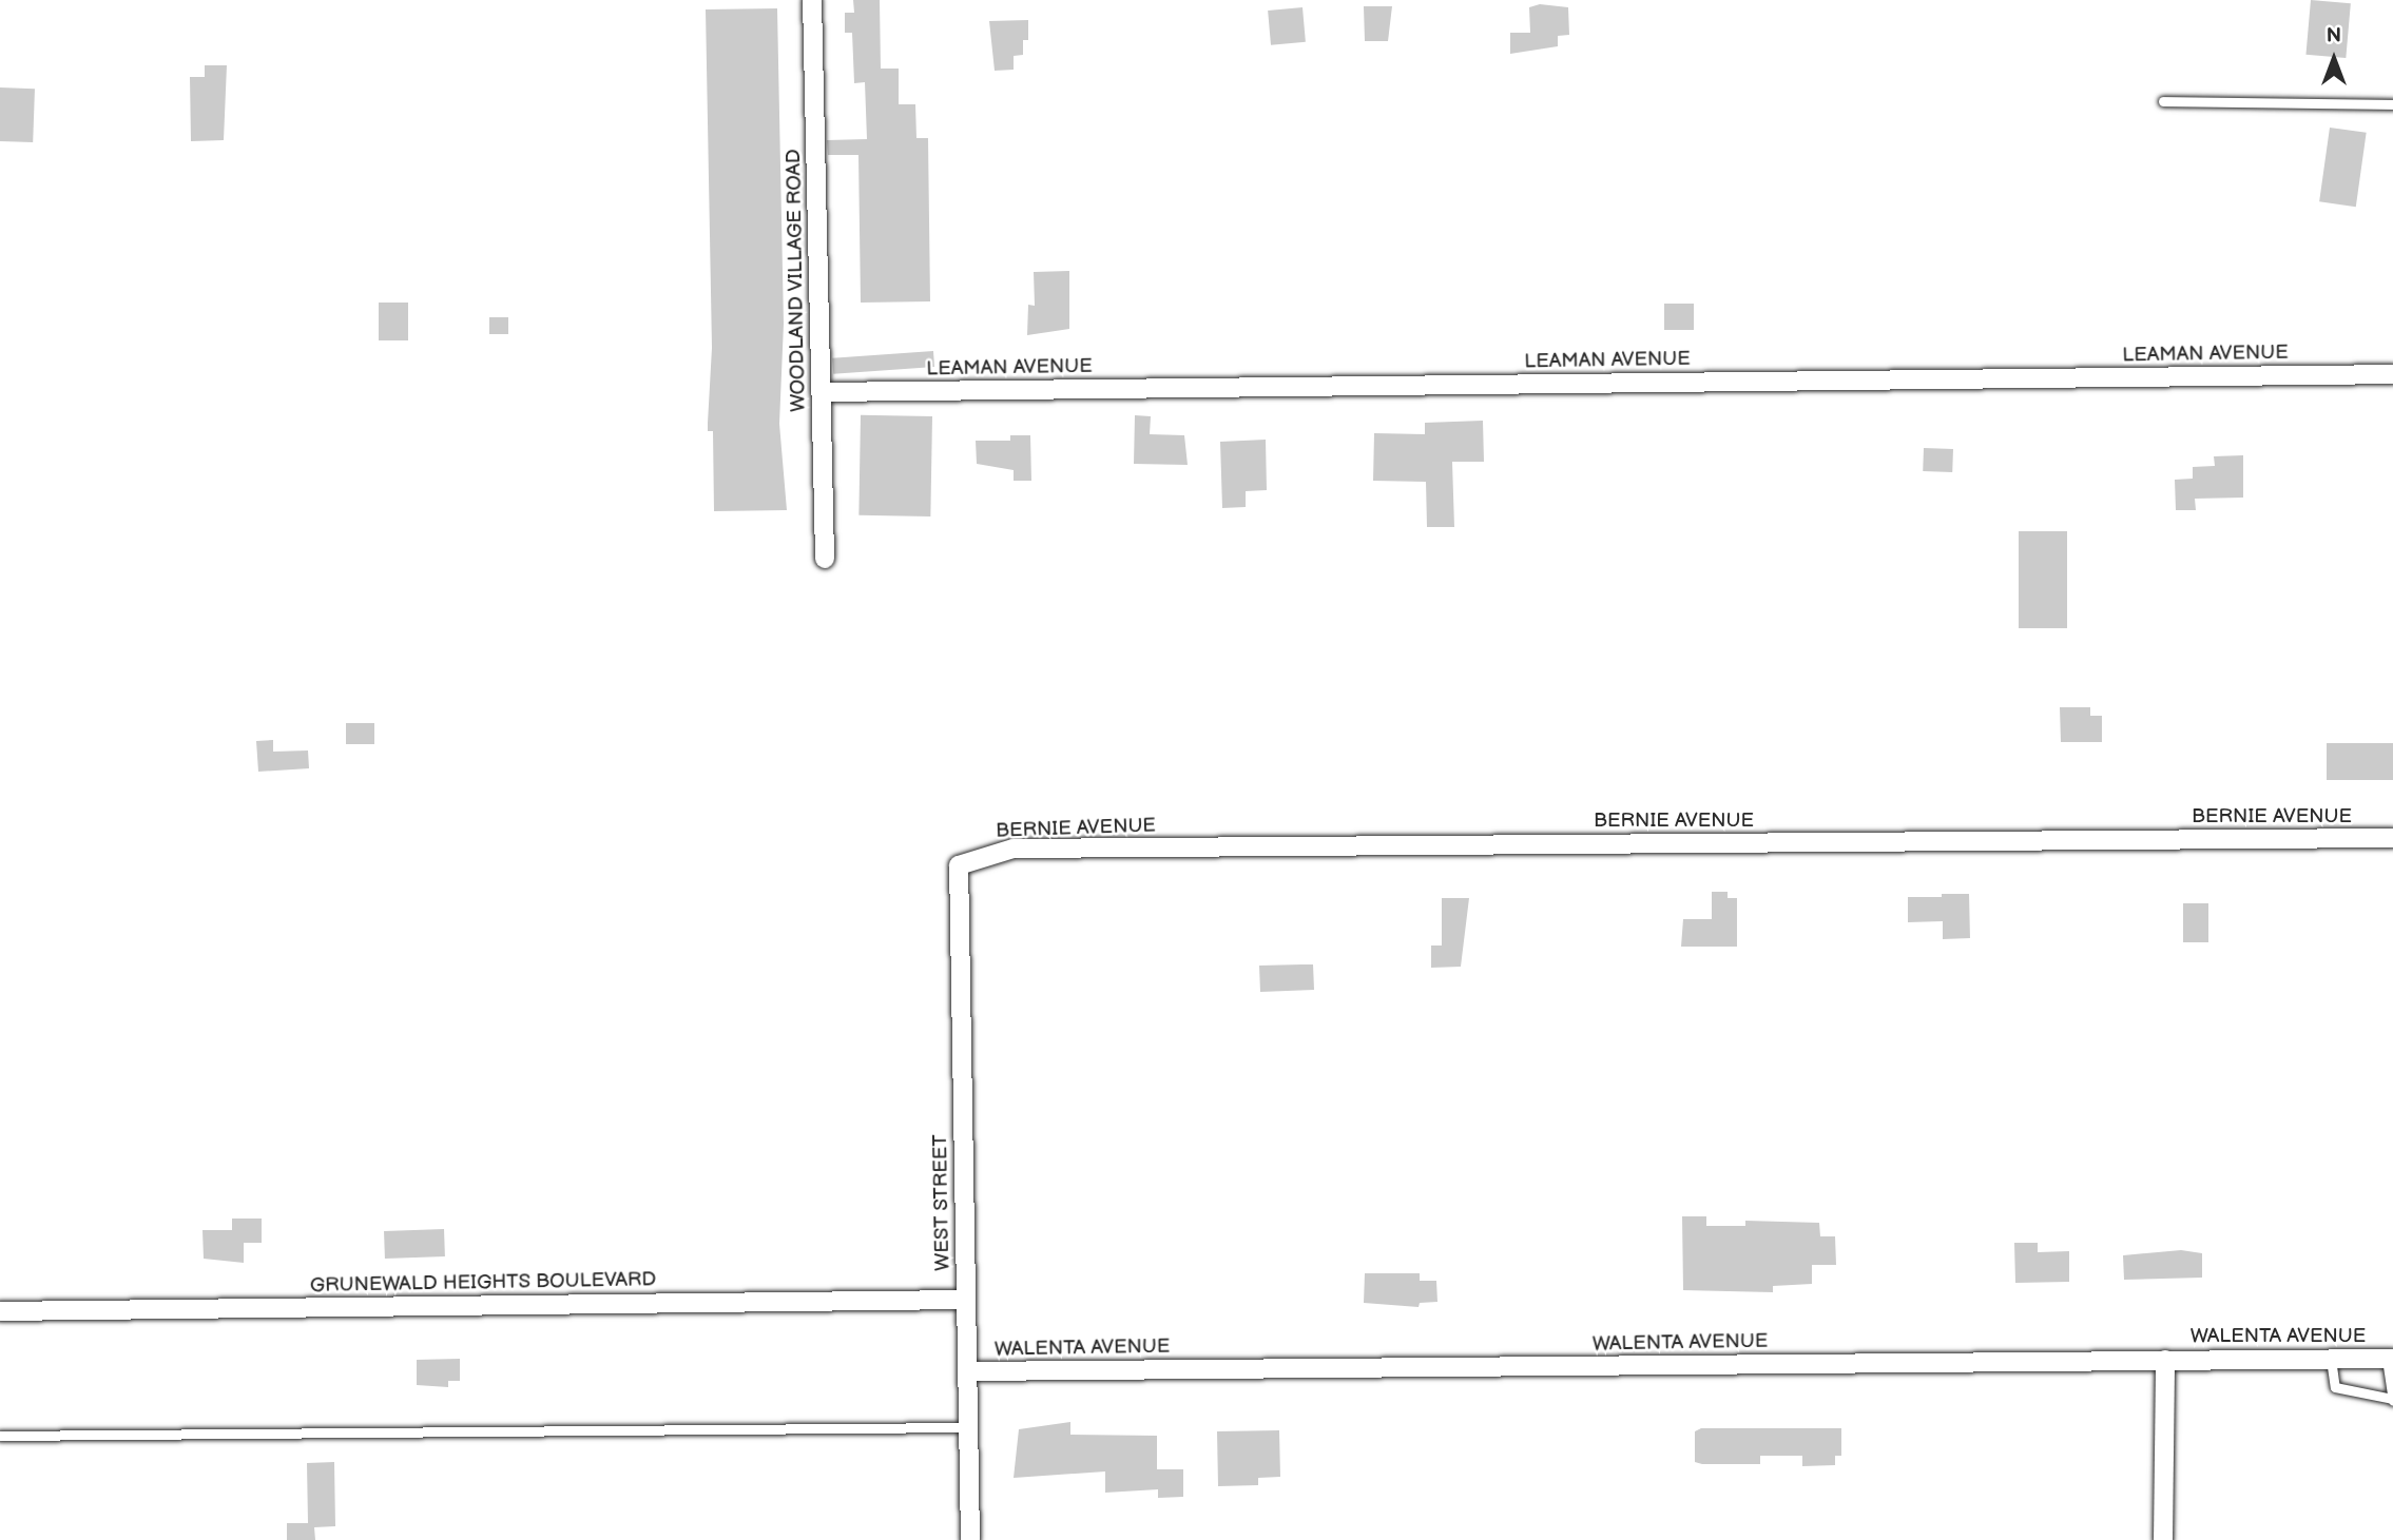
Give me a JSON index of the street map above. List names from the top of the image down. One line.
{"streets":{"street":["WOODLAND VILLAGE ROAD","LEAMAN AVENUE","BERNIE AVENUE","WEST STREET","GRUNEWALD HEIGHTS BOULEVARD","WALENTA AVENUE"]},"crossings":[["WOODLAND VILLAGE ROAD","LEAMAN AVENUE"],["BERNIE AVENUE","WEST STREET"],["WEST STREET","GRUNEWALD HEIGHTS BOULEVARD"],["WEST STREET","WALENTA AVENUE"]],"north":"top"}
